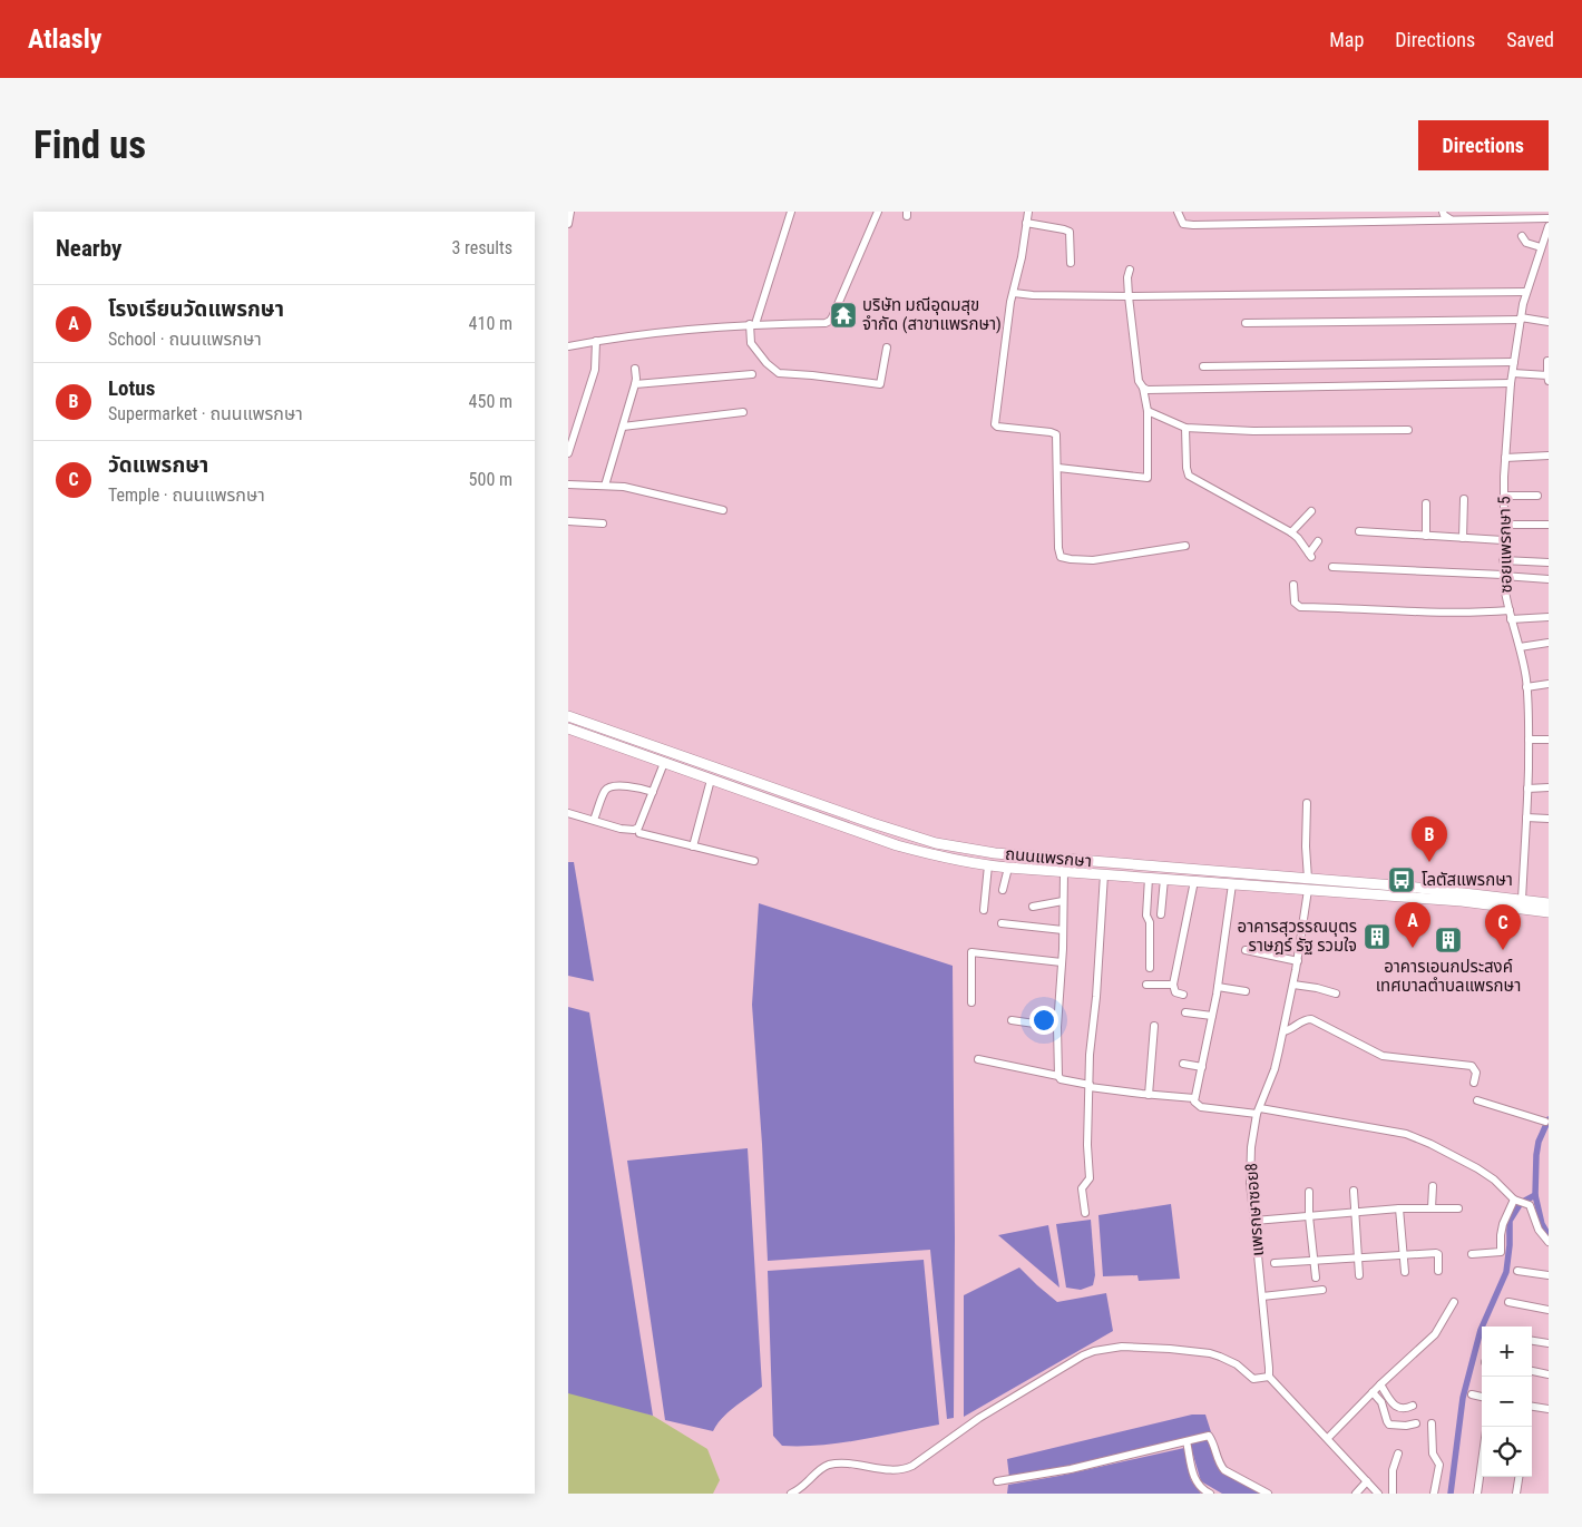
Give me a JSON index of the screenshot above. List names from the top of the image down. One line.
{"streets":{"main road":["ถนนแพรกษา"],"street":["ซอยแพรกษา 5","แพรกษาซอย8"]},"crossings":[["ซอยแพรกษา 5","ถนนแพรกษา"],["ถนนแพรกษา","แพรกษาซอย8"]],"places":{"temple":["บริษัท มณีอุดมสุข จำกัด (สาขาแพรกษา)"],"bus stop":["โลตัสแพรกษา"],"building":["อาคารสุวรรณบุตร ราษฎร์ รัฐ รวมใจ","อาคารเอนกประสงค์ เทศบาลตำบลแพรกษา"]},"page":{"header":"Atlasly","nav":["Map","Directions","Saved"],"buttons":"Directions","title":"Find us","heading":["Nearby","3 results"],"list":[{"mark":"A","name":"โรงเรียนวัดแพรกษา","note":"School · ถนนแพรกษา","value":"410 m"},{"mark":"B","name":"Lotus","note":"Supermarket · ถนนแพรกษา","value":"450 m"},{"mark":"C","name":"วัดแพรกษา","note":"Temple · ถนนแพรกษา","value":"500 m"}],"pins":["B","A","C"],"map_buttons":["+","−"]}}
